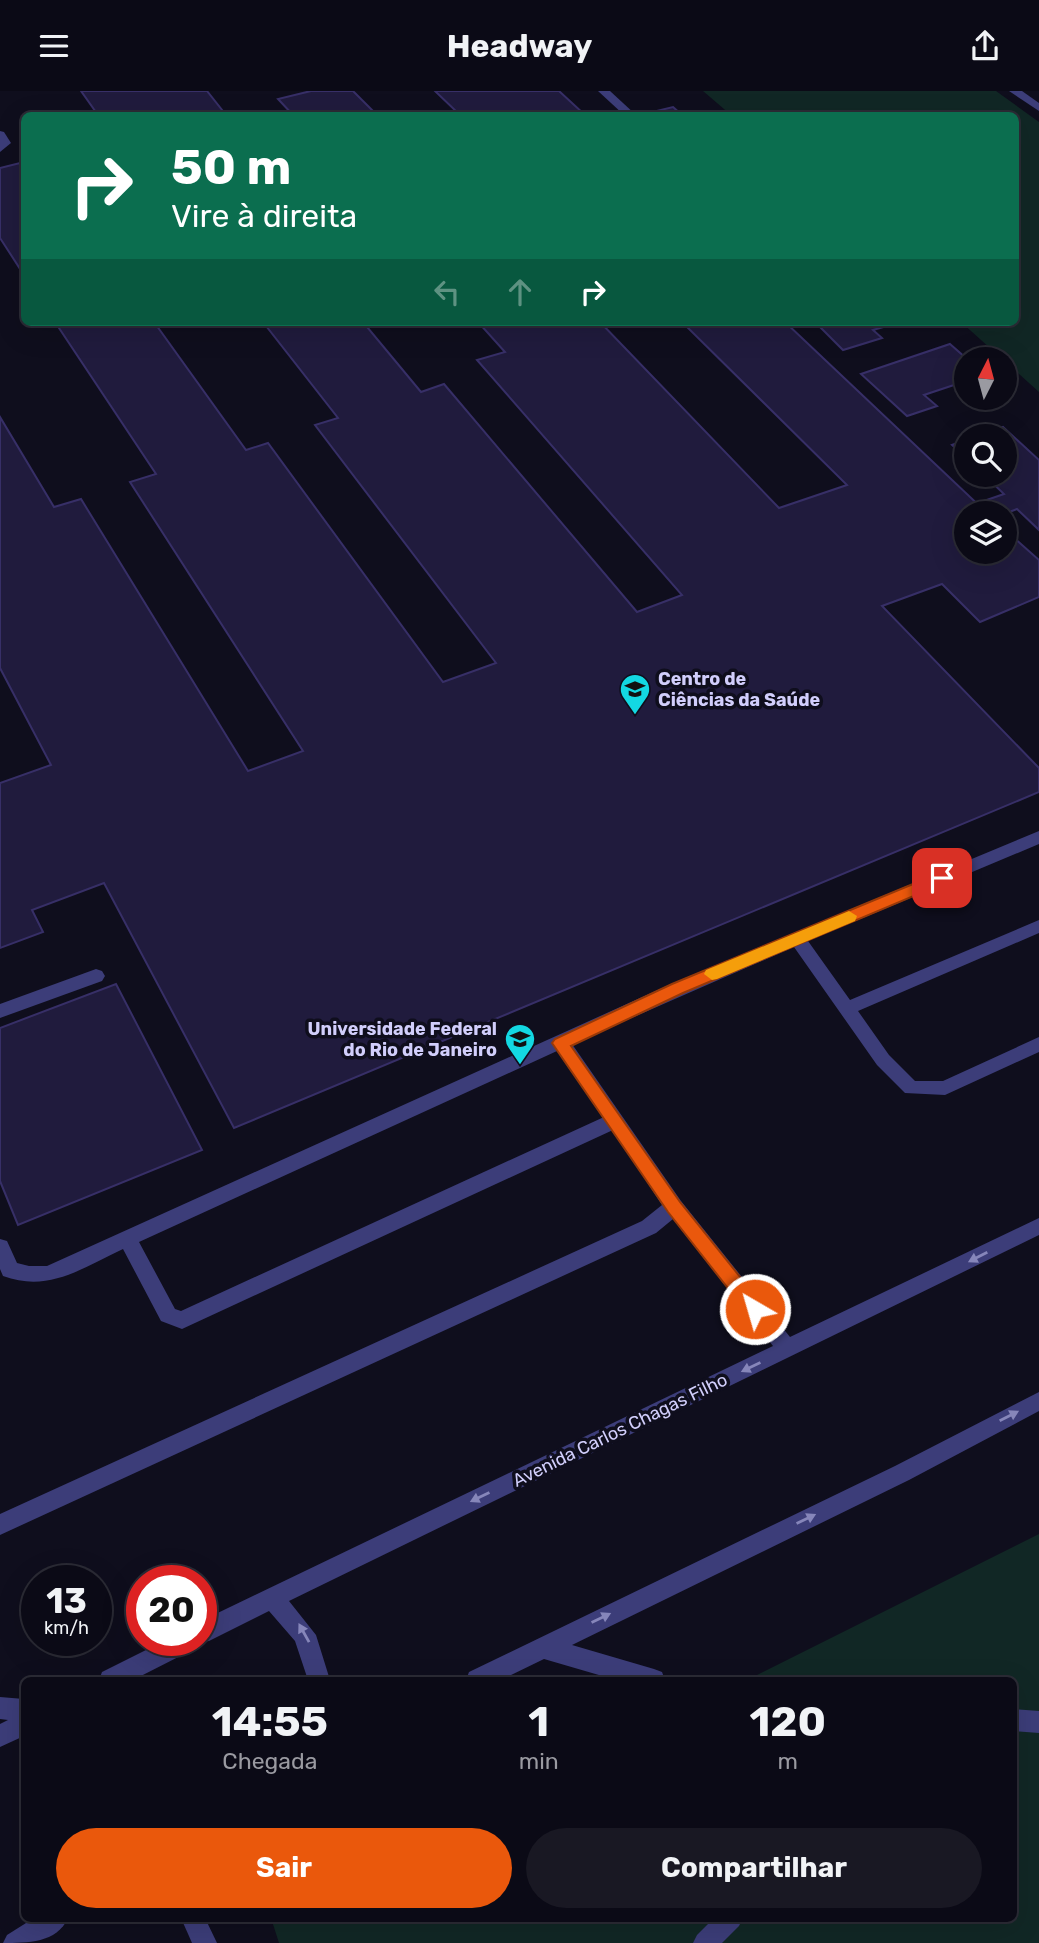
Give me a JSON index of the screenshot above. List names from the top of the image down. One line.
{"streets":{"street":["Avenida Carlos Chagas Filho"]},"one_way":["Avenida Carlos Chagas Filho"],"places":{"school or university":["Centro de Ciências da Saúde","Universidade Federal do Rio de Janeiro"]},"north":"top","page":{"header":"Headway","turn":["50 m","Vire à direita"],"speed":"13 km/h","limit":"20","eta":["14:55","Chegada","1","min","120","m"],"buttons":["Sair","Compartilhar"]}}
